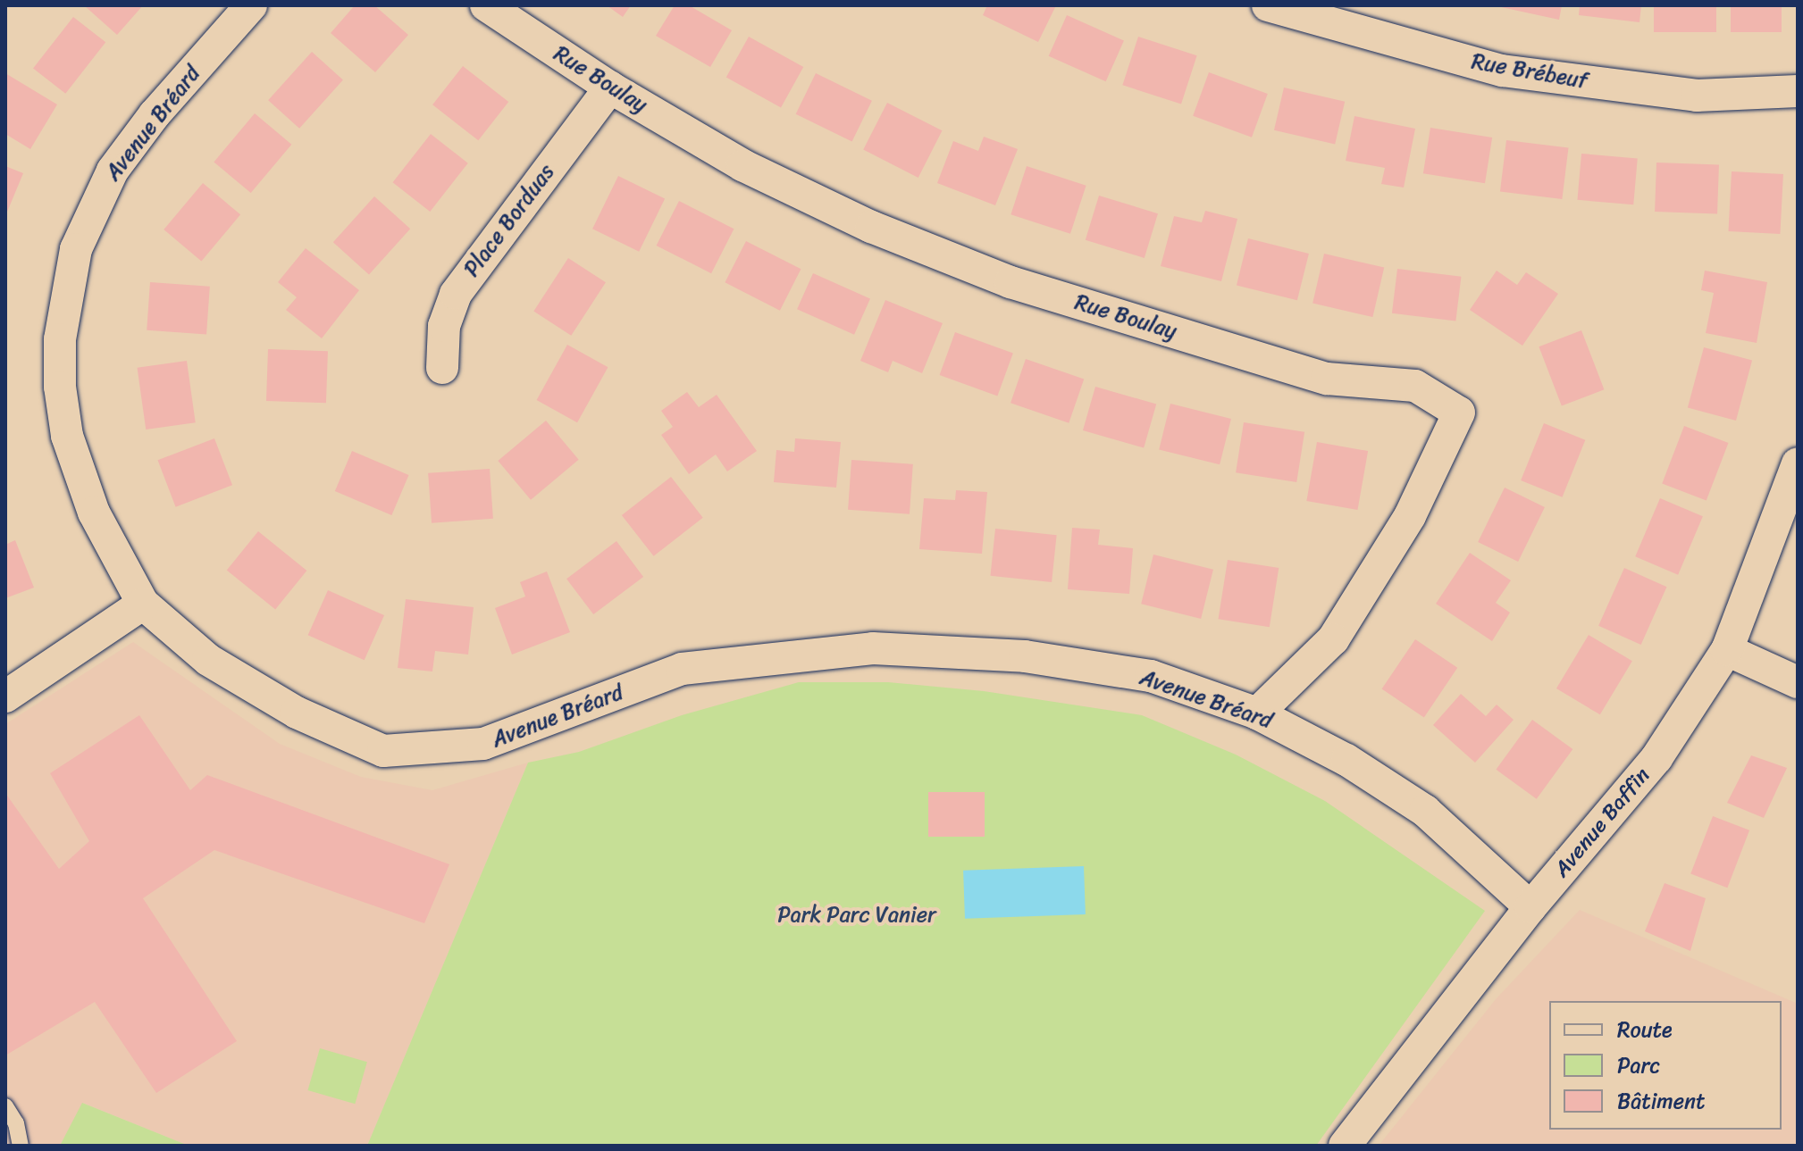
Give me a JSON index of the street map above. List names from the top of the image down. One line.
{"streets":{"street":["Rue Brébeuf","Rue Boulay","Avenue Bréard","Place Borduas","Avenue Baffin"]},"crossings":[["Rue Boulay","Avenue Bréard"],["Rue Boulay","Place Borduas"],["Avenue Bréard","Avenue Baffin"]],"parks":["Park Parc Vanier"],"legend":["Route","Parc","Bâtiment"]}
